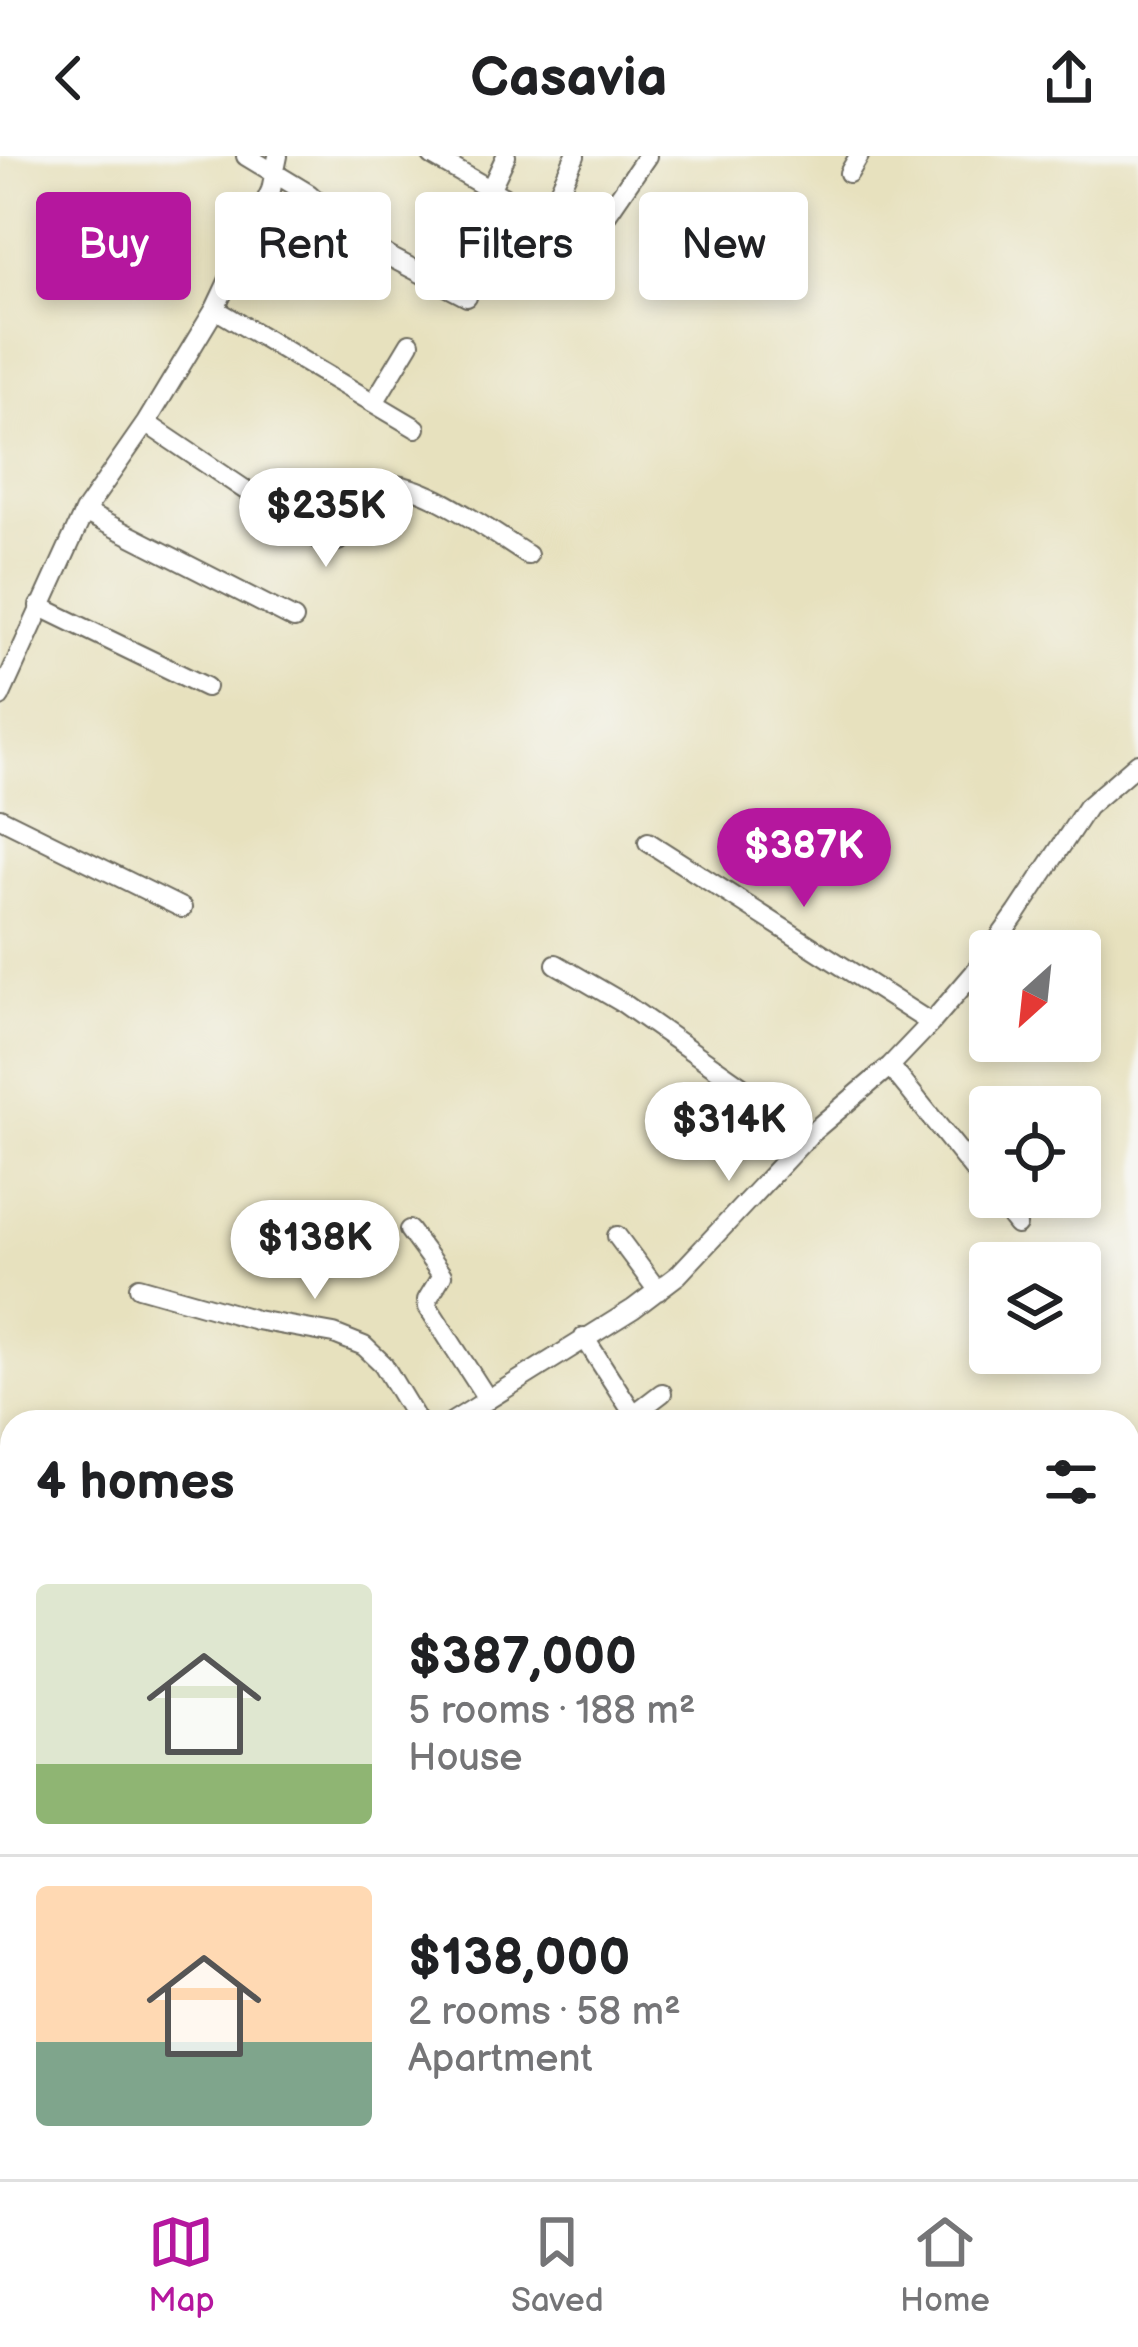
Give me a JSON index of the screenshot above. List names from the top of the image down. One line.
{"north":"bottom left","page":{"header":"Casavia","chip":["Buy","Rent","Filters","New"],"price":["$235K","$387K","$314K","$138K"],"heading":"4 homes","list":[{"name":"$387,000","note":"5 rooms · 188 m² · House"},{"name":"$138,000","note":"2 rooms · 58 m² · Apartment"}],"tabs":["Map","Saved","Home"]}}
